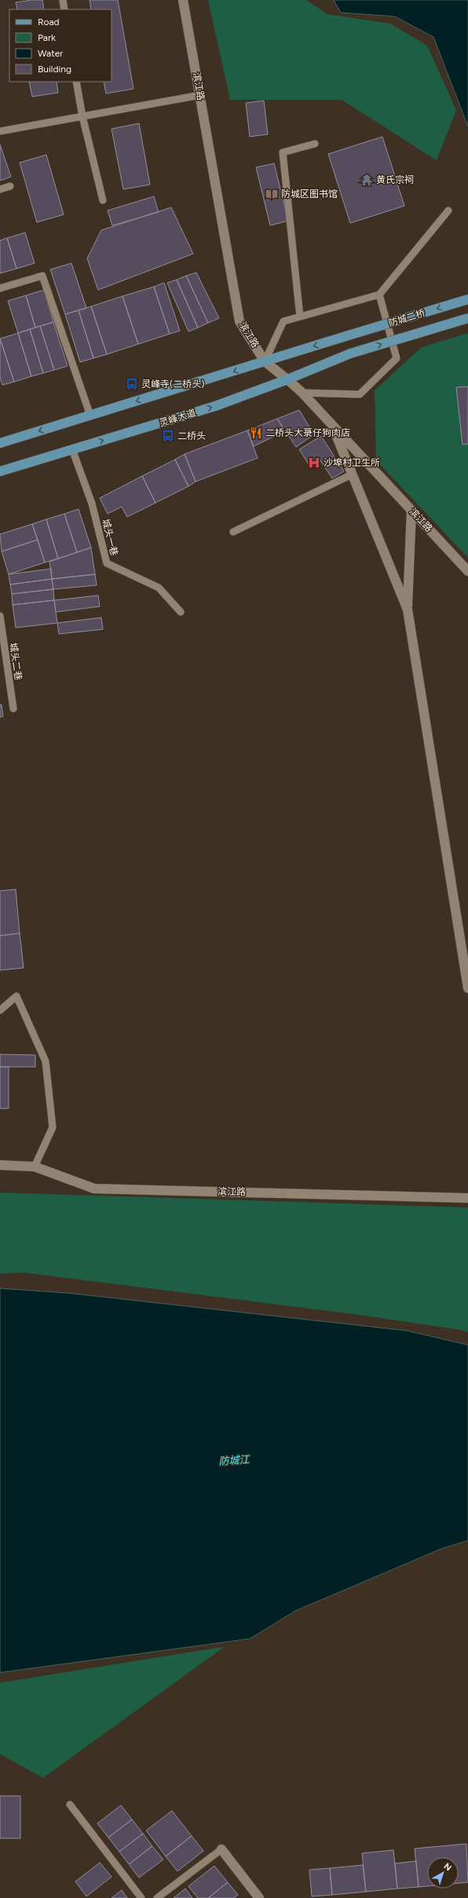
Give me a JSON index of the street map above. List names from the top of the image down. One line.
{"streets":{"main road":["防城二桥","灵峰大道"],"street":["滨江路"],"lane":["城头一巷","城头二巷"]},"crossings":[["滨江路","防城二桥"],["滨江路","灵峰大道"],["防城二桥","灵峰大道"],["灵峰大道","城头一巷"]],"water":["防城江"],"places":{"temple":["黄氏宗祠"],"library":["防城区图书馆"],"bus stop":["灵峰寺(二桥头)","二桥头"],"restaurant":["二桥头大菉仔狗肉店"],"hospital":["沙埠村卫生所"]},"legend":["Road","Park","Water","Building"],"north":"top right"}
